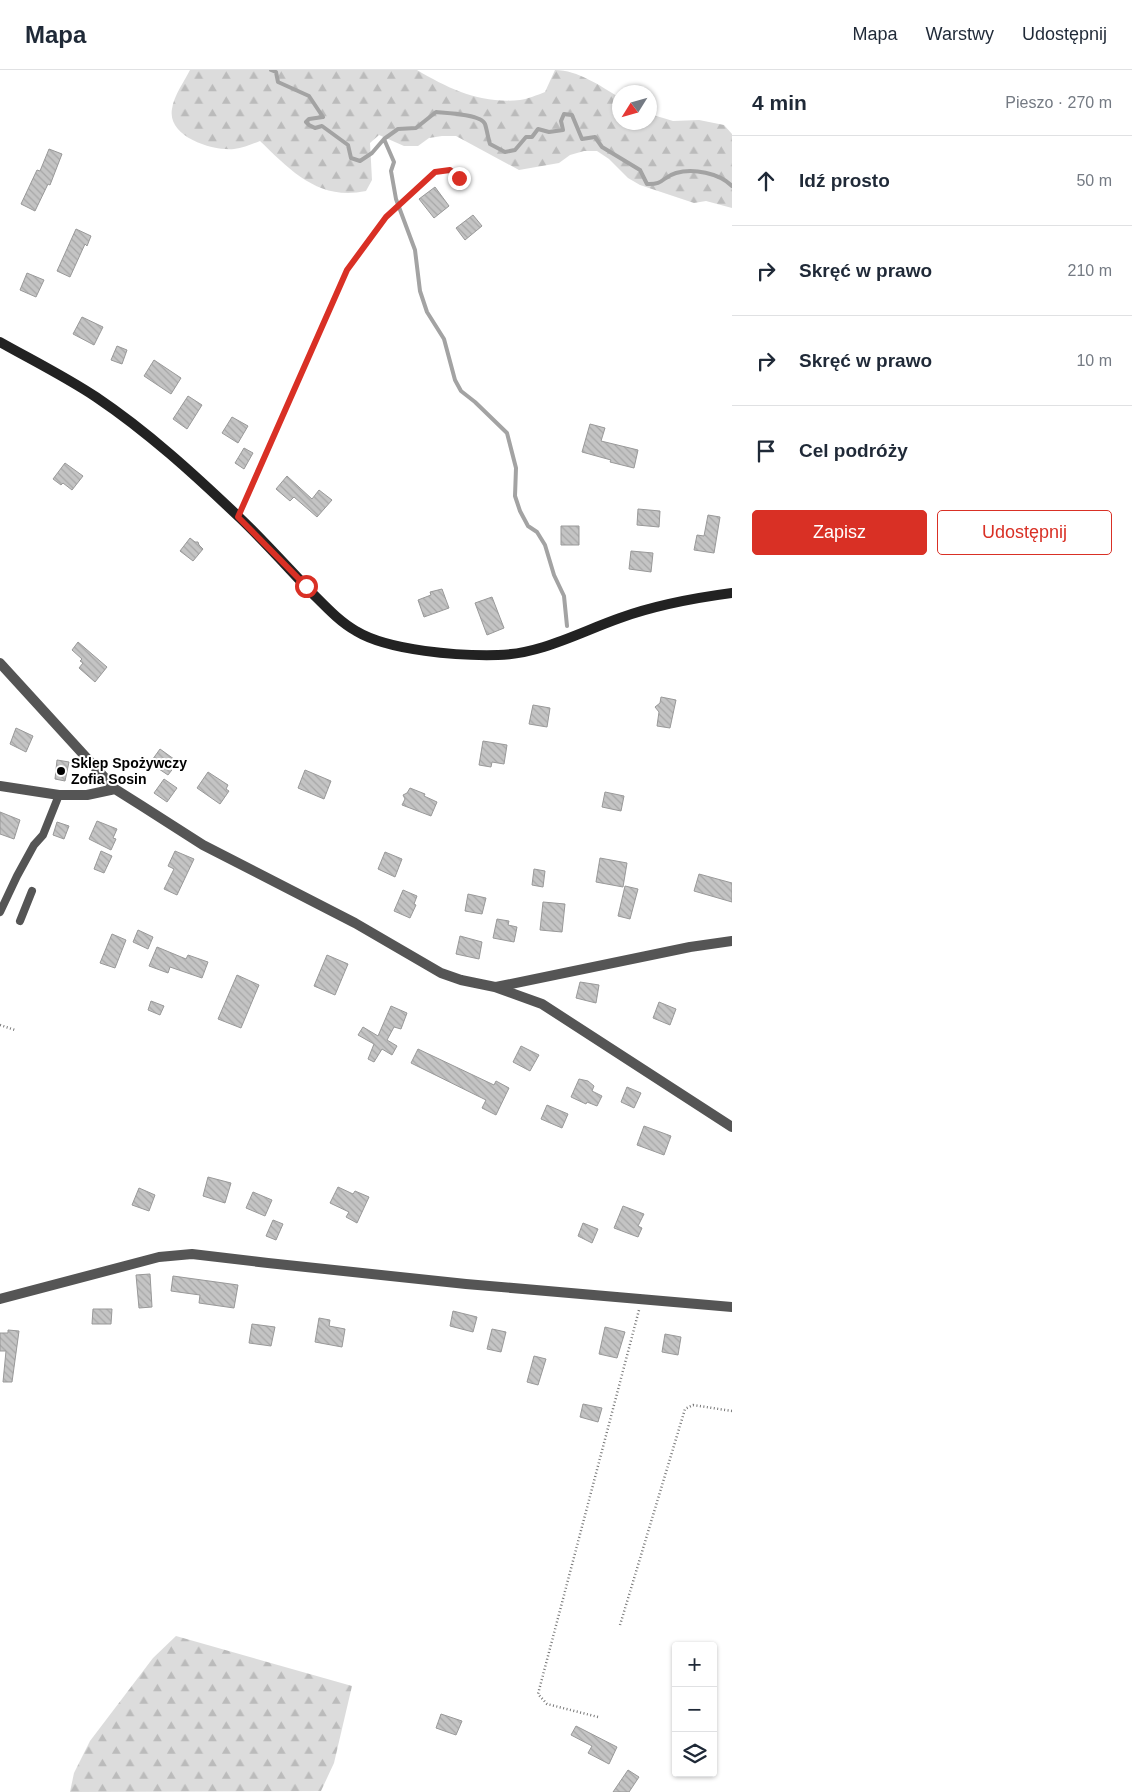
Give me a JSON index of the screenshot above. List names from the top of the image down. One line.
{"places":["Sklep Spożywczy Zofia Sosin"],"north":"bottom left","page":{"header":"Mapa","nav":["Mapa","Warstwy","Udostępnij"],"heading":["4 min","Pieszo · 270 m"],"list":[["Idź prosto","50 m"],["Skręć w prawo","210 m"],["Skręć w prawo","10 m"],"Cel podróży"],"buttons":["Zapisz","Udostępnij"],"map_buttons":["+","−"]}}
